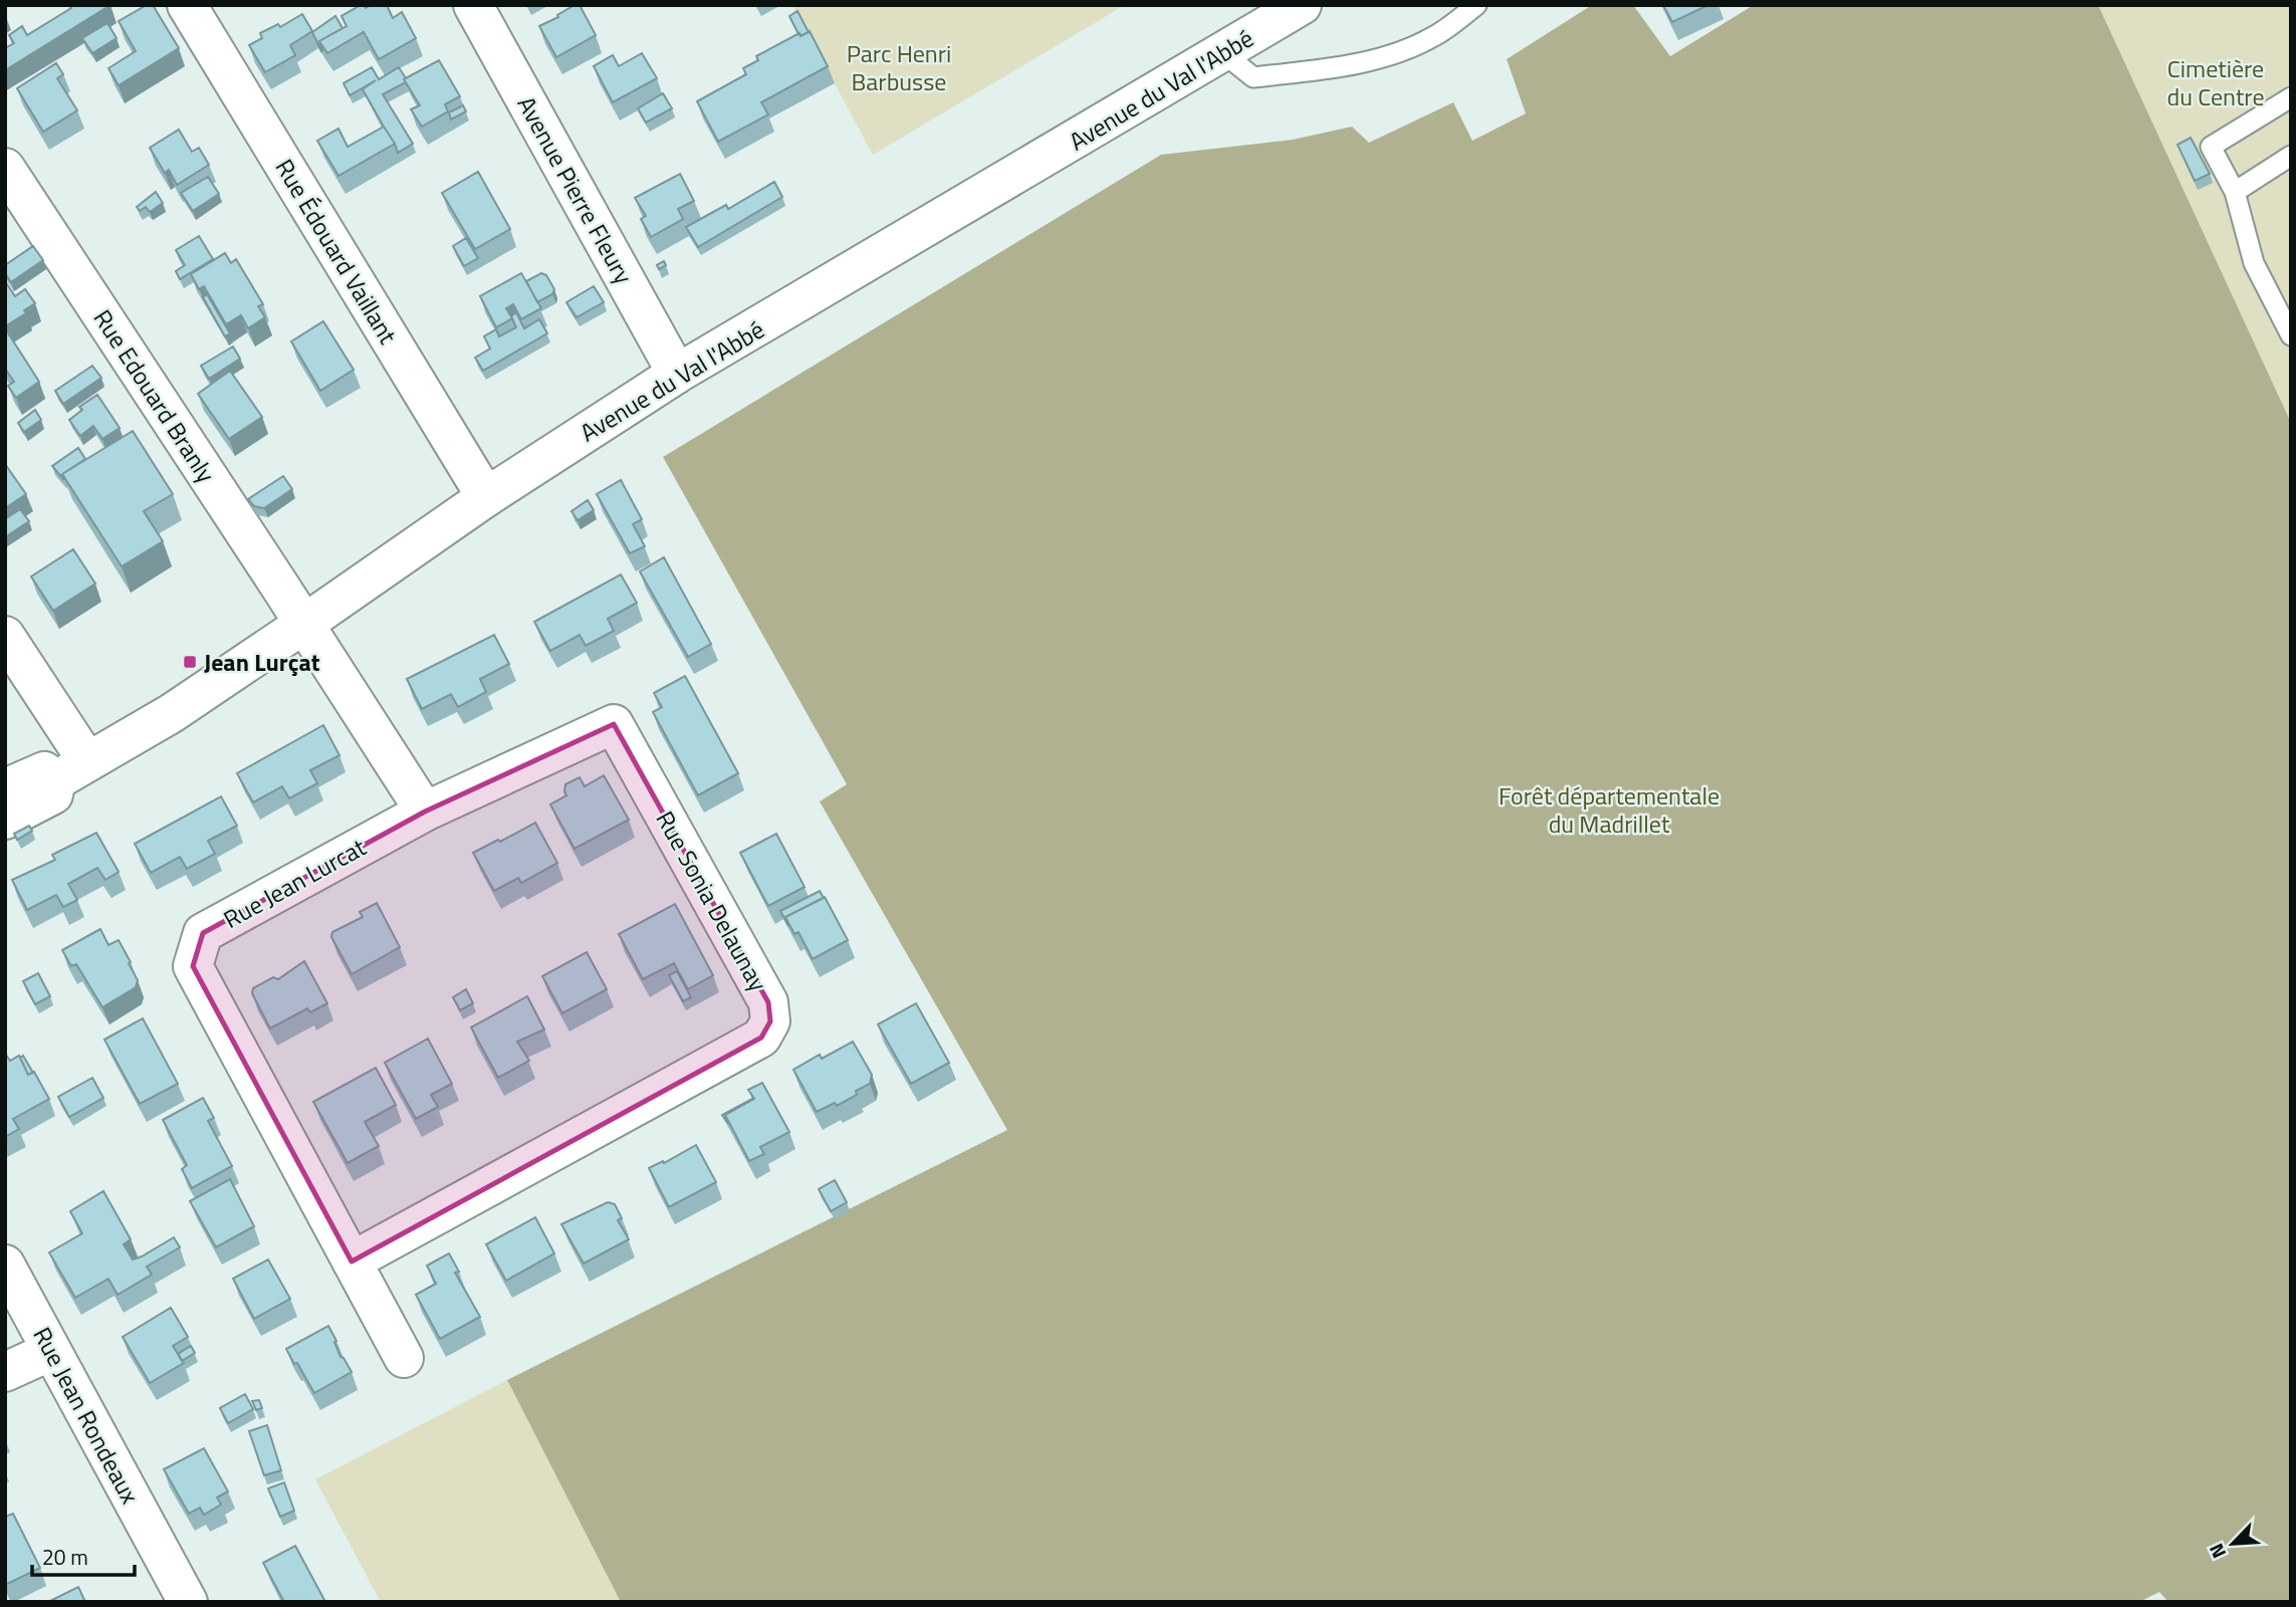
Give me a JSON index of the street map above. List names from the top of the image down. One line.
{"streets":{"street":["Avenue du Val l'Abbé","Avenue Pierre Fleury","Rue Édouard Vaillant","Rue Edouard Branly","Rue Jean Lurcat","Rue Sonia Delaunay","Rue Jean Rondeaux"]},"crossings":[["Avenue du Val l'Abbé","Avenue Pierre Fleury"],["Avenue du Val l'Abbé","Rue Édouard Vaillant"],["Avenue du Val l'Abbé","Rue Edouard Branly"],["Rue Jean Lurcat","Rue Sonia Delaunay"]],"parks":["Parc Henri Barbusse","Cimetière du Centre","Forêt départementale du Madrillet"],"places":{"transit":["Jean Lurçat"]},"scale_bar":"20 m","north":"bottom left"}
